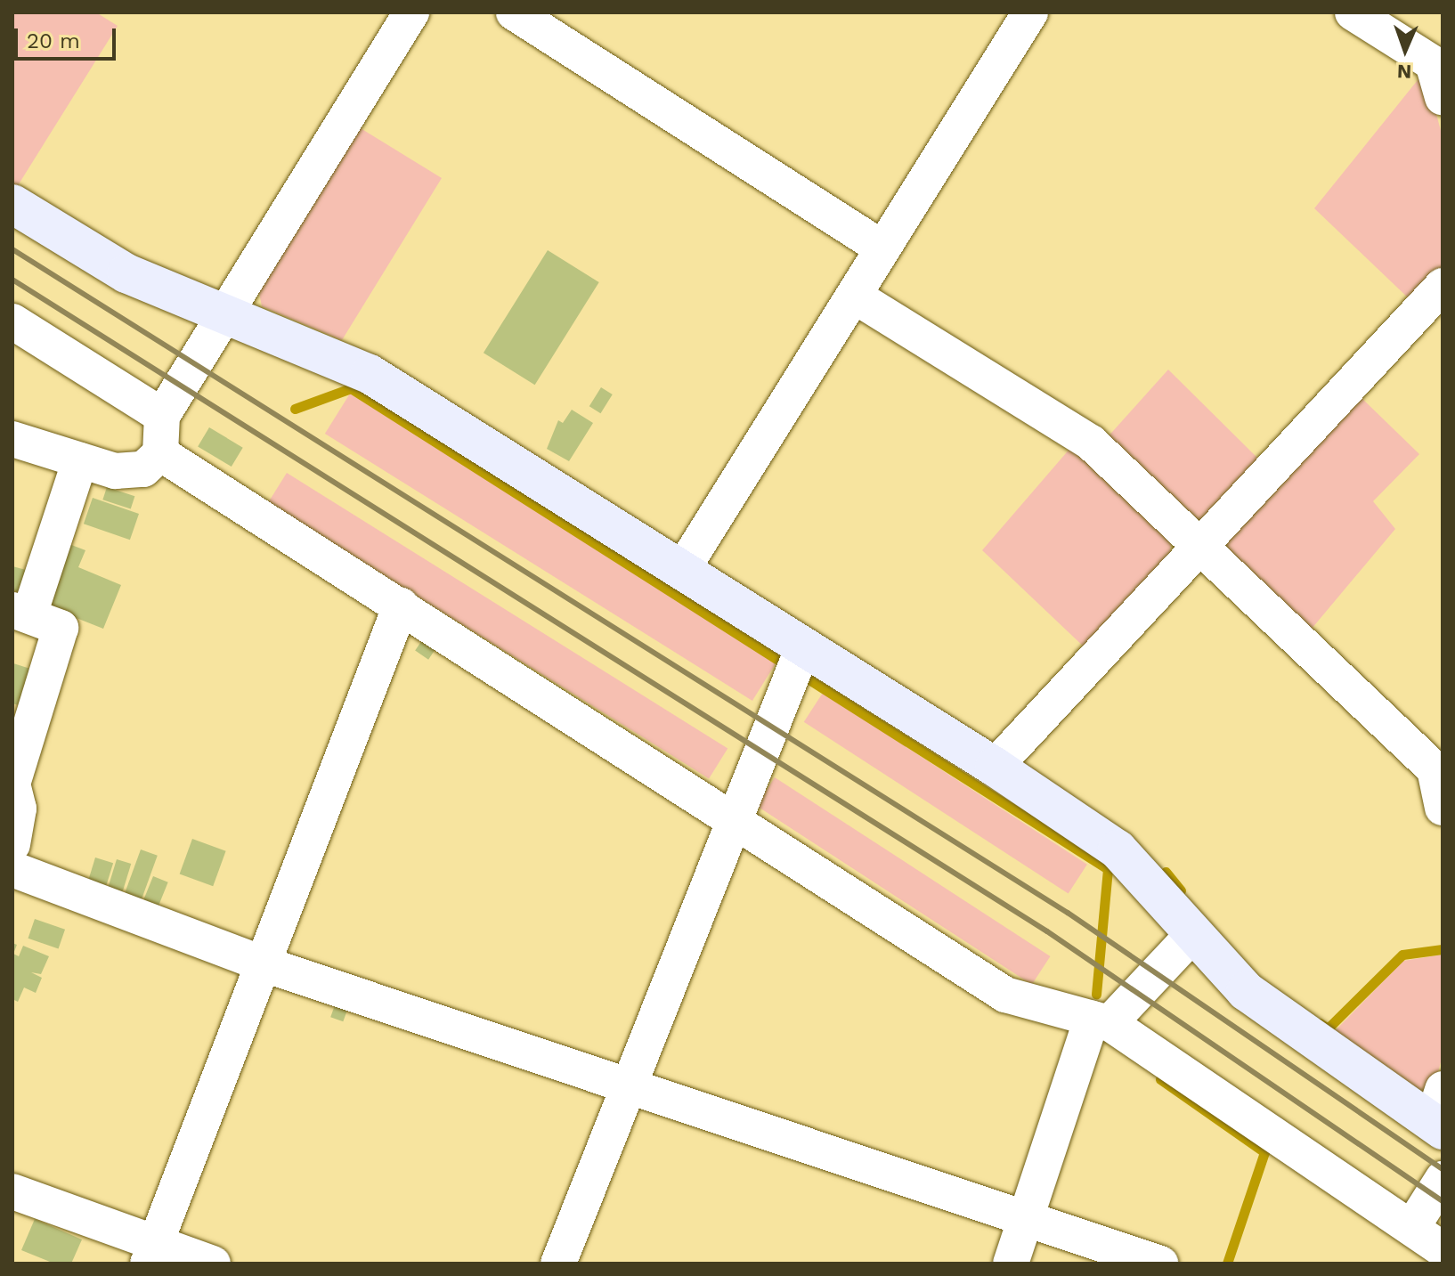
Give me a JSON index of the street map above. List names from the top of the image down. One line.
{"scale_bar":"20 m","north":"bottom"}
